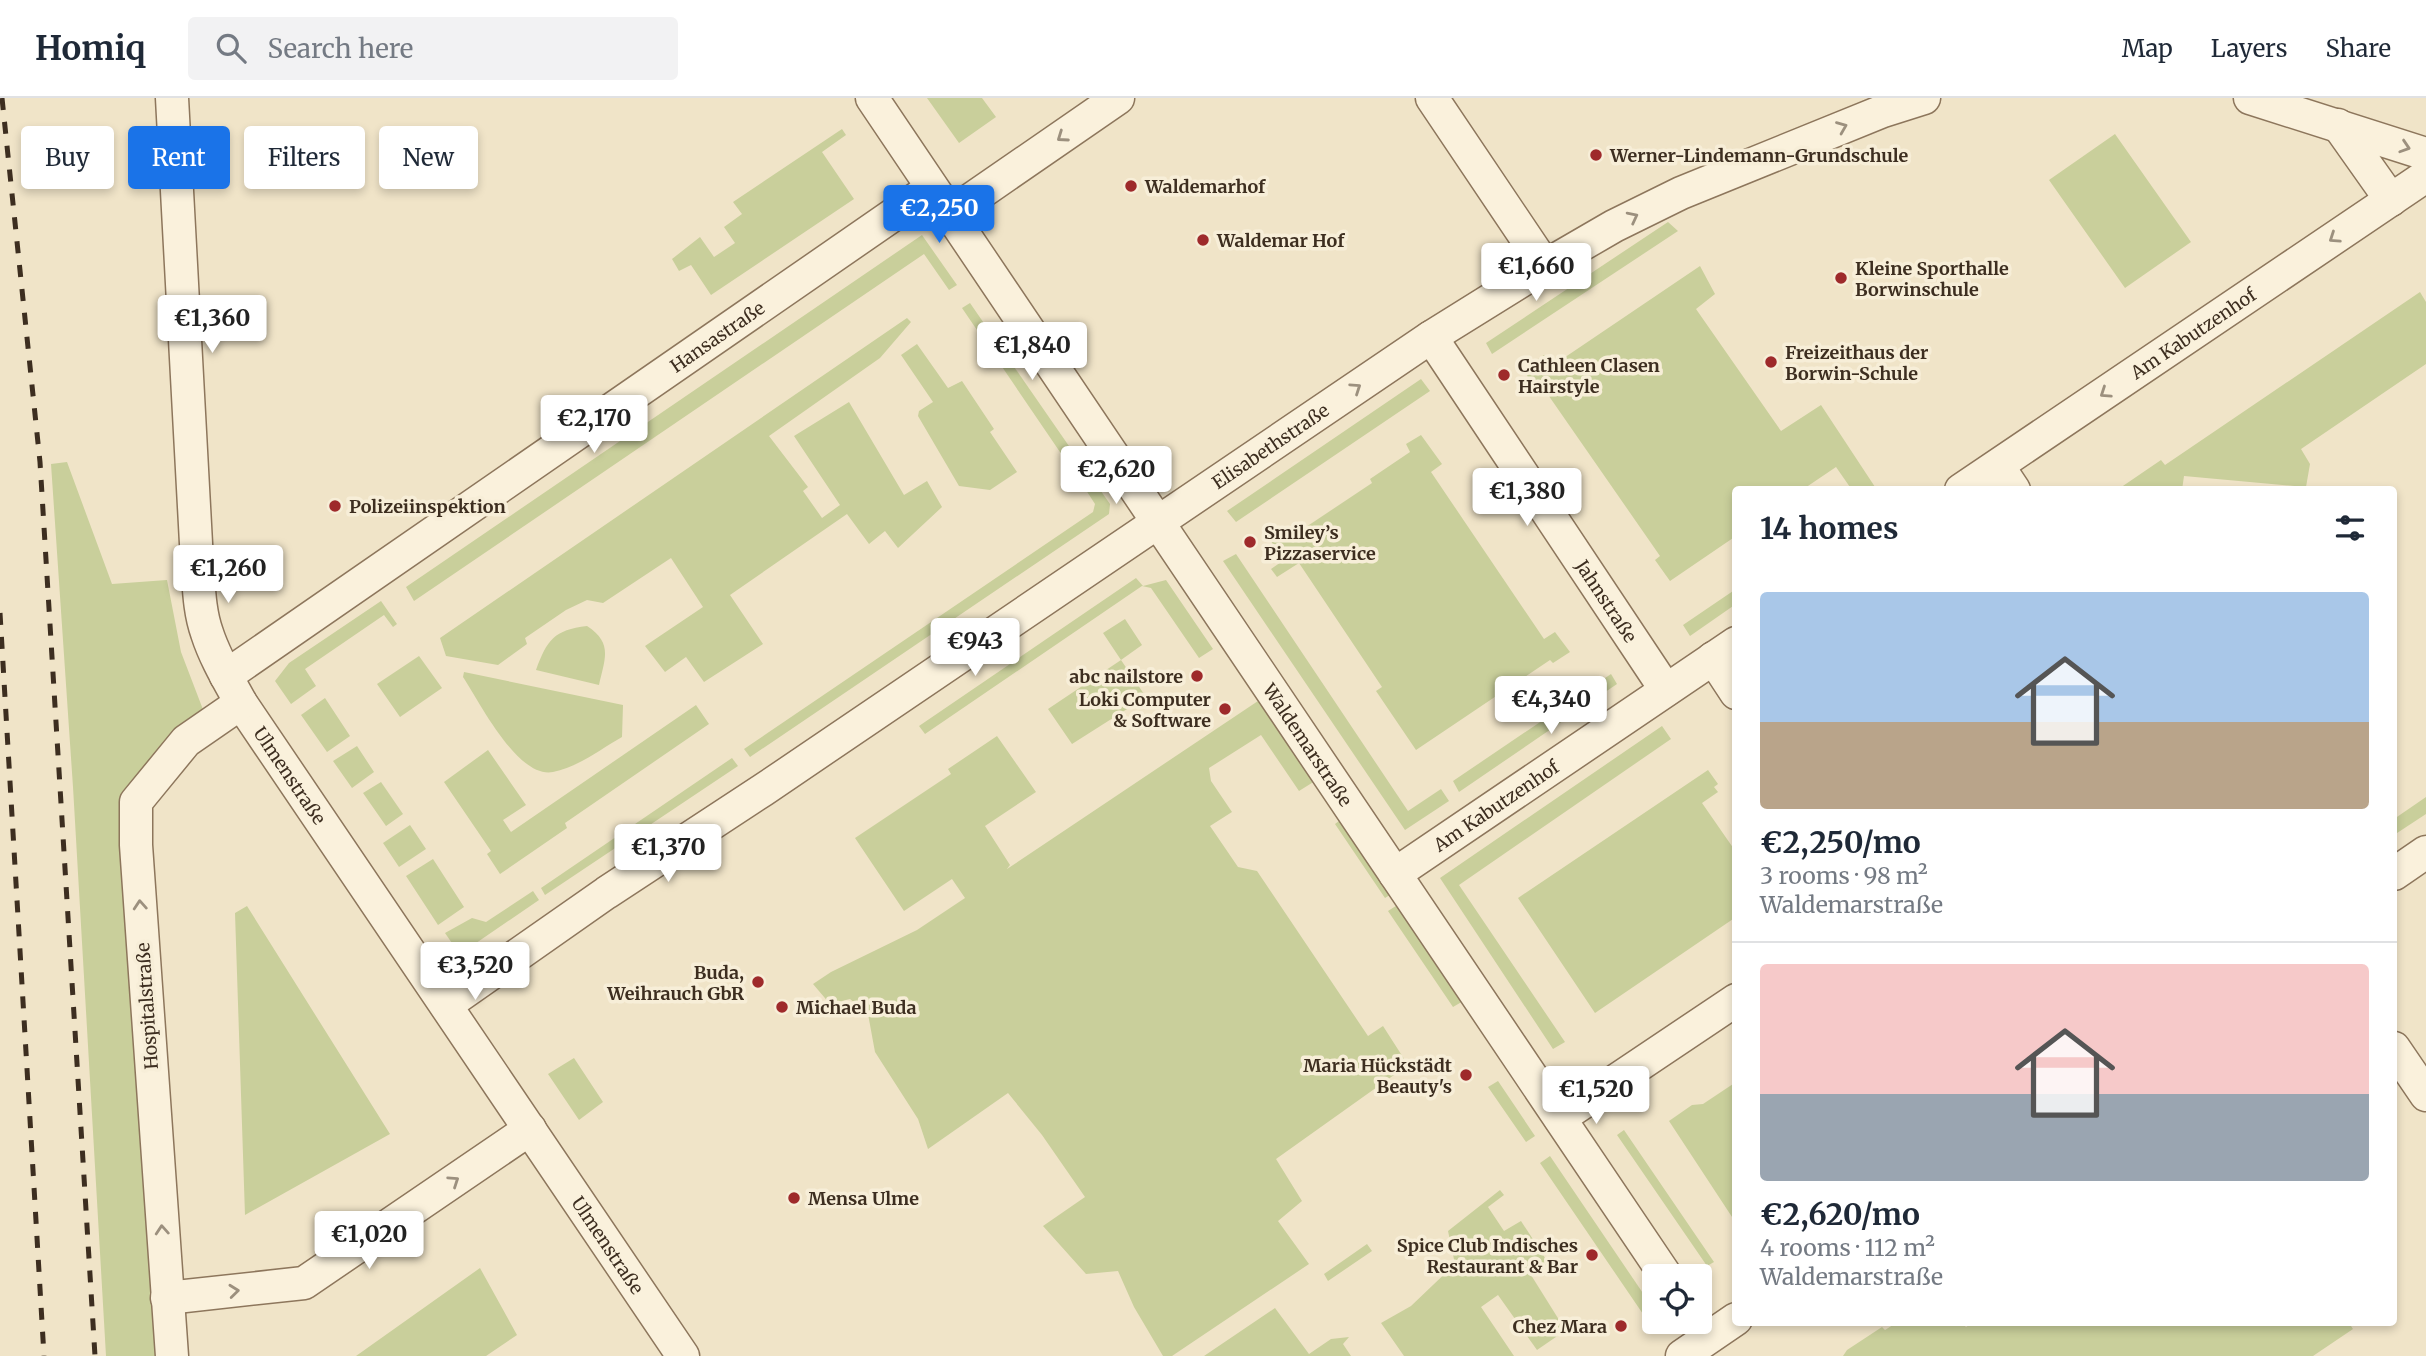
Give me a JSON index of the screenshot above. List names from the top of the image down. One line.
{"streets":{"street":["Am Kabutzenhof","Hansastraße","Elisabethstraße","Jahnstraße","Waldemarstraße","Ulmenstraße","Hospitalstraße"]},"crossings":[["Am Kabutzenhof","Jahnstraße"],["Am Kabutzenhof","Waldemarstraße"],["Hansastraße","Waldemarstraße"],["Hansastraße","Ulmenstraße"],["Hansastraße","Hospitalstraße"],["Elisabethstraße","Jahnstraße"],["Elisabethstraße","Waldemarstraße"],["Elisabethstraße","Ulmenstraße"],["Ulmenstraße","Hospitalstraße"]],"one_way":["Am Kabutzenhof","Elisabethstraße","Hospitalstraße"],"places":["Werner-Lindemann-Grundschule","Waldemarhof","Waldemar Hof","Kleine Sporthalle Borwinschule","Freizeithaus der Borwin-Schule","Cathleen Clasen Hairstyle","Polizeiinspektion","Smiley’s Pizzaservice","abc nailstore","Loki Computer & Software","Buda, Weihrauch GbR","Michael Buda","Maria Hückstädt Beauty's","Mensa Ulme","Spice Club Indisches Restaurant & Bar","Chez Mara"],"page":{"header":"Homiq","search":"Search here","nav":["Map","Layers","Share"],"chip":["Buy","Rent","Filters","New"],"price":["€2,250","€1,660","€1,360","€1,840","€2,170","€2,620","€1,380","€1,260","€943","€4,340","€1,370","€3,520","€1,520","€1,020"],"heading":"14 homes","list":[{"name":"€2,250/mo","note":"3 rooms · 98 m² · Waldemarstraße"},{"name":"€2,620/mo","note":"4 rooms · 112 m² · Waldemarstraße"}]}}
